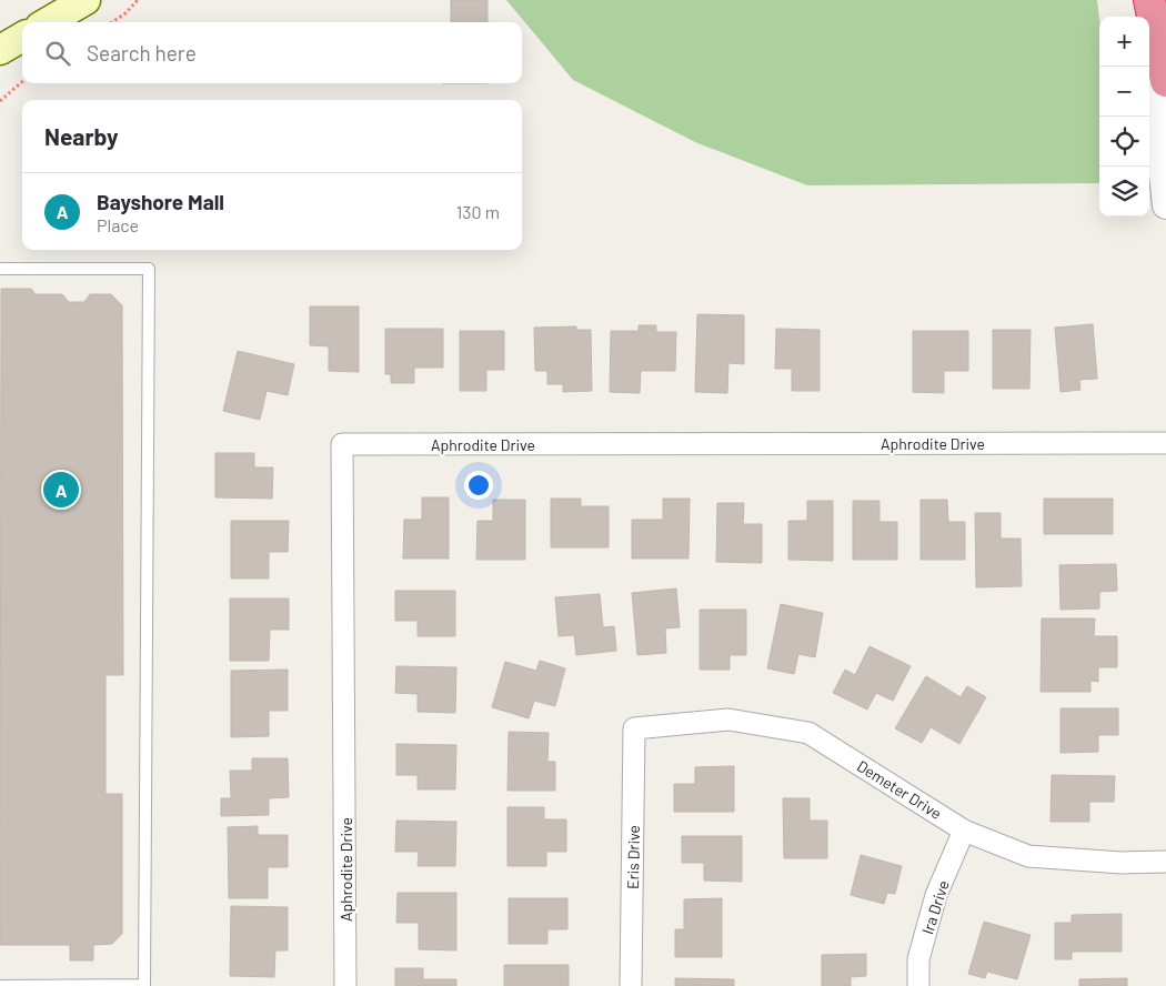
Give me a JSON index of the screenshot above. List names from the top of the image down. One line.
{"streets":{"street":["Aphrodite Drive","Demeter Drive","Eris Drive","Ira Drive"]},"crossings":[["Demeter Drive","Eris Drive"],["Demeter Drive","Ira Drive"]],"page":{"map_buttons":["+","−"],"search":"Search here","heading":"Nearby","list":[{"mark":"A","name":"Bayshore Mall","note":"Place","value":"130 m"}],"pins":"A"}}
